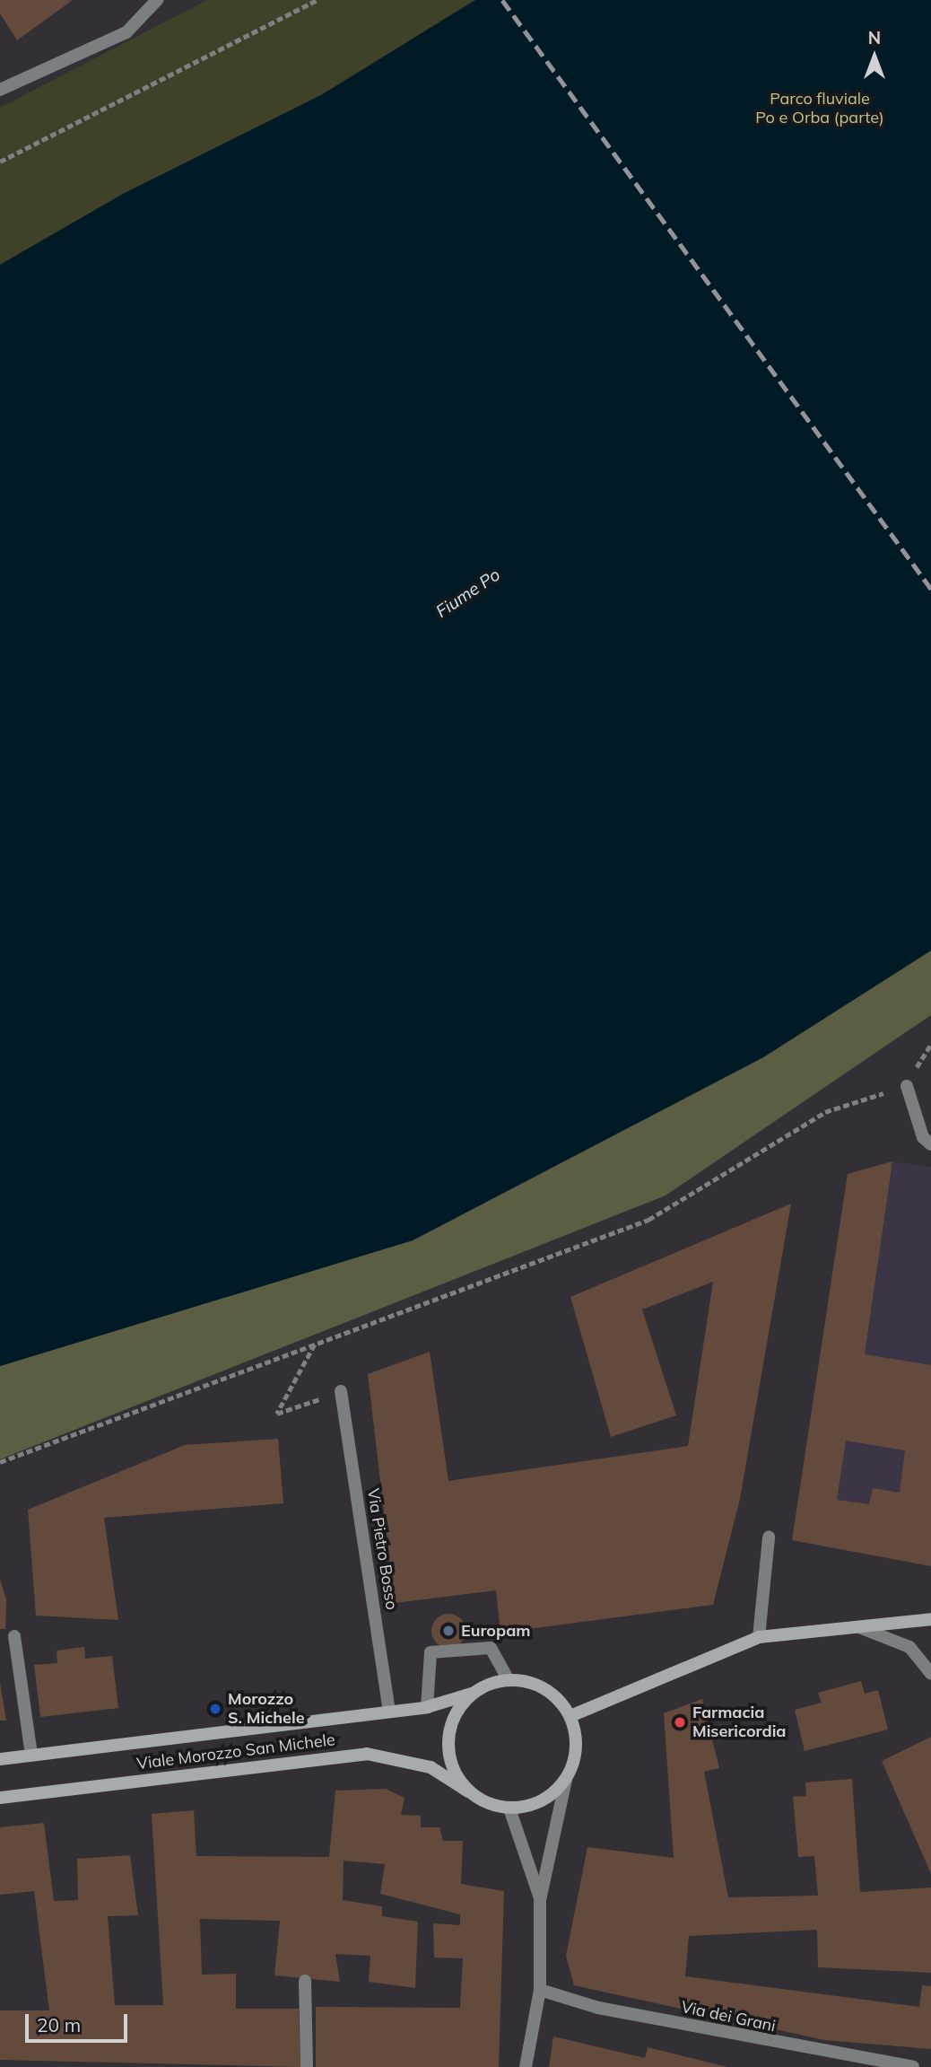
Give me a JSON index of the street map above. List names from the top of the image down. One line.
{"streets":{"main road":["Viale Morozzo San Michele"],"street":["Via Pietro Bosso","Via dei Grani"]},"crossings":[["Via Pietro Bosso","Viale Morozzo San Michele"]],"water":["Fiume Po"],"parks":["Parco fluviale Po e Orba (parte)"],"places":["Europam","Morozzo S. Michele","Farmacia Misericordia"],"scale_bar":"20 m","north":"top"}
